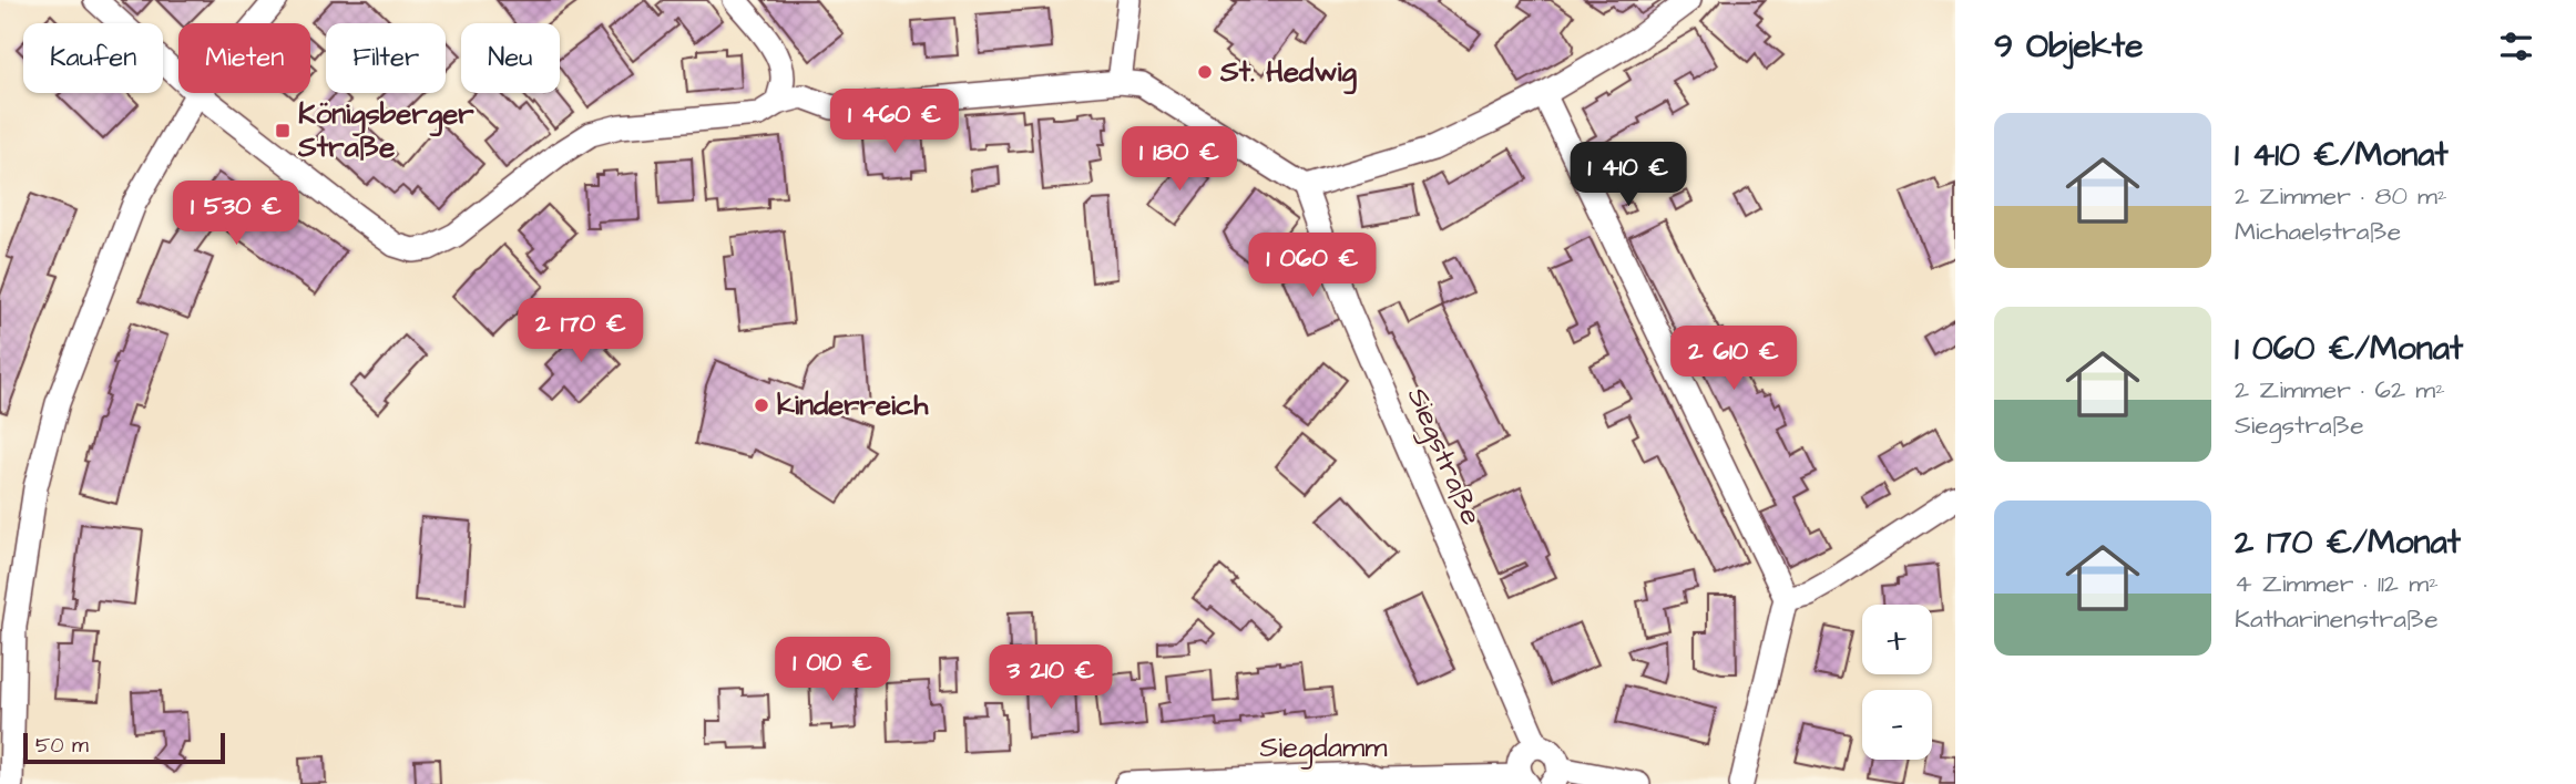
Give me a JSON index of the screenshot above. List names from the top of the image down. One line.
{"streets":{"street":["Siegstraße","Siegdamm"]},"places":{"other":["St. Hedwig","kinderreich"],"transit":["Königsberger Straße"]},"scale_bar":"50 m","page":{"heading":"9 Objekte","chip":["Kaufen","Mieten","Filter","Neu"],"price":["1 460 €","1 180 €","1 410 €","1 530 €","1 060 €","2 170 €","2 610 €","1 010 €","3 210 €"],"list":[{"name":"1 410 €/Monat","note":"2 Zimmer · 80 m² · Michaelstraße"},{"name":"1 060 €/Monat","note":"2 Zimmer · 62 m² · Siegstraße"},{"name":"2 170 €/Monat","note":"4 Zimmer · 112 m² · Katharinenstraße"}],"map_buttons":["+","−"],"scale":"50 m"}}
